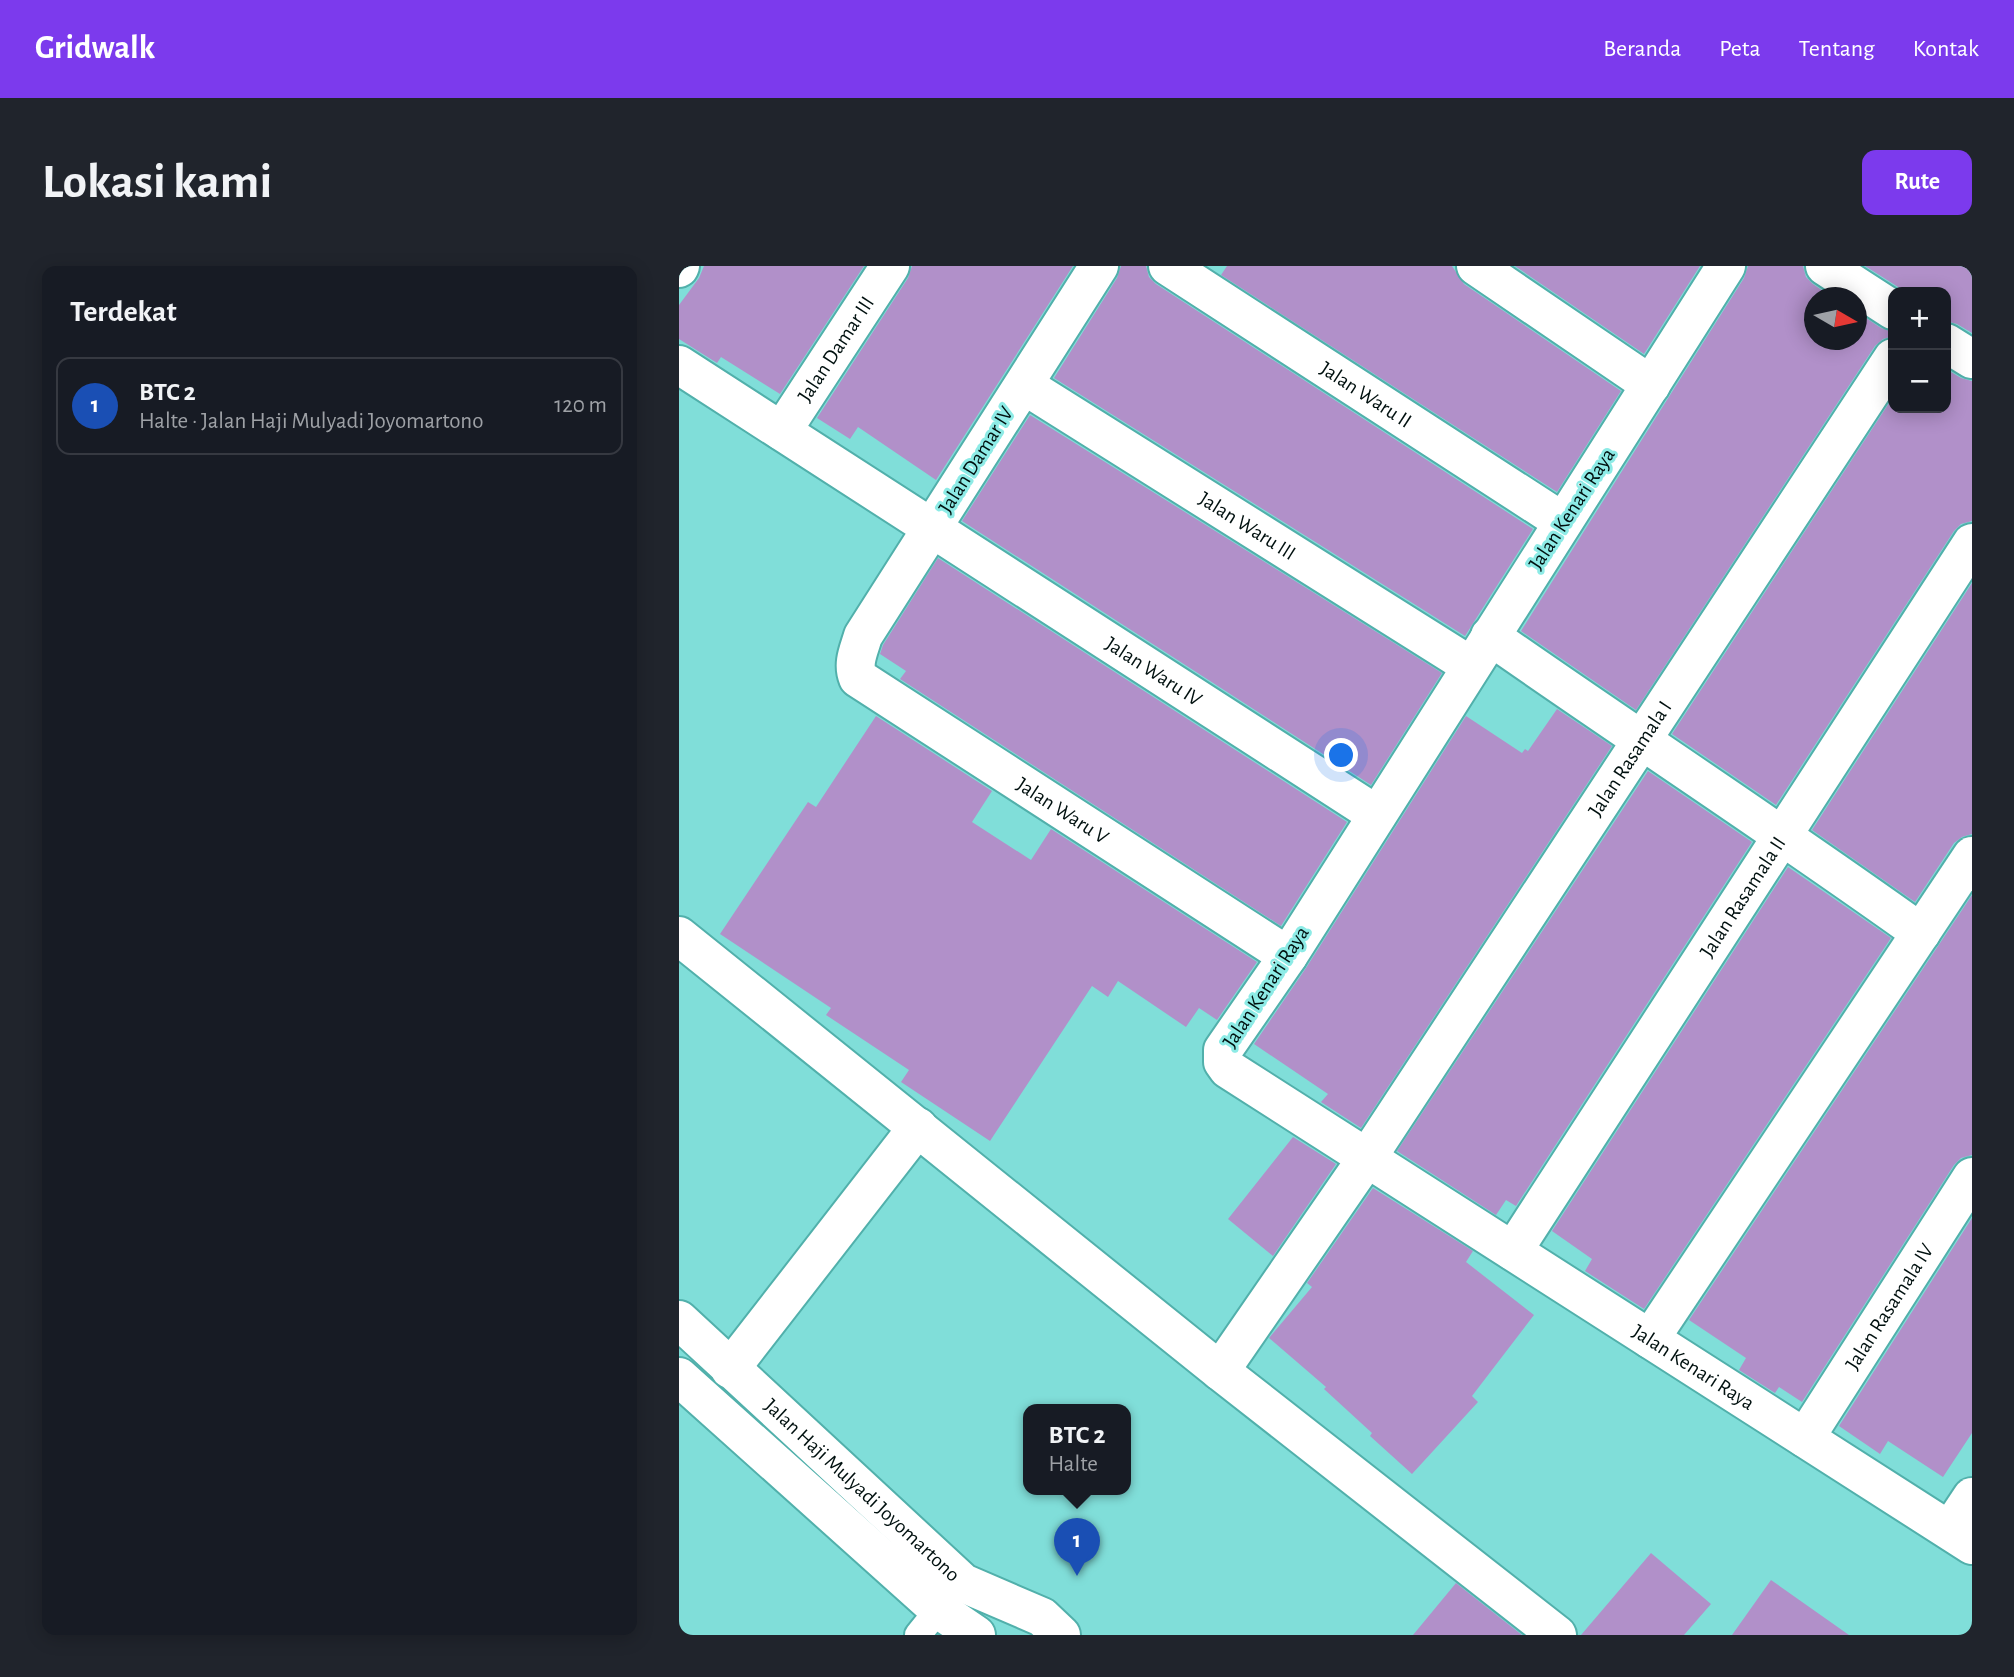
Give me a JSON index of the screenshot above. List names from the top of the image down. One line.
{"streets":{"street":["Jalan Damar III","Jalan Waru II","Jalan Damar IV","Jalan Kenari Raya","Jalan Waru III","Jalan Waru IV","Jalan Rasamala I","Jalan Waru V","Jalan Rasamala II","Jalan Rasamala IV","Jalan Haji Mulyadi Joyomartono"]},"crossings":[["Jalan Damar III","Jalan Waru IV"],["Jalan Waru II","Jalan Kenari Raya"],["Jalan Damar IV","Jalan Waru III"],["Jalan Damar IV","Jalan Waru IV"],["Jalan Damar IV","Jalan Waru V"],["Jalan Kenari Raya","Jalan Waru III"],["Jalan Kenari Raya","Jalan Waru IV"],["Jalan Kenari Raya","Jalan Rasamala I"],["Jalan Kenari Raya","Jalan Waru V"],["Jalan Kenari Raya","Jalan Rasamala II"],["Jalan Kenari Raya","Jalan Rasamala IV"],["Jalan Waru III","Jalan Rasamala I"],["Jalan Waru III","Jalan Rasamala II"]],"north":"right","page":{"header":"Gridwalk","nav":["Beranda","Peta","Tentang","Kontak"],"buttons":"Rute","title":"Lokasi kami","heading":"Terdekat","map_buttons":["+","−"],"list":[{"mark":"1","name":"BTC 2","note":"Halte · Jalan Haji Mulyadi Joyomartono","value":"120 m"}],"popup":["BTC 2","Halte"],"pins":"1"}}
